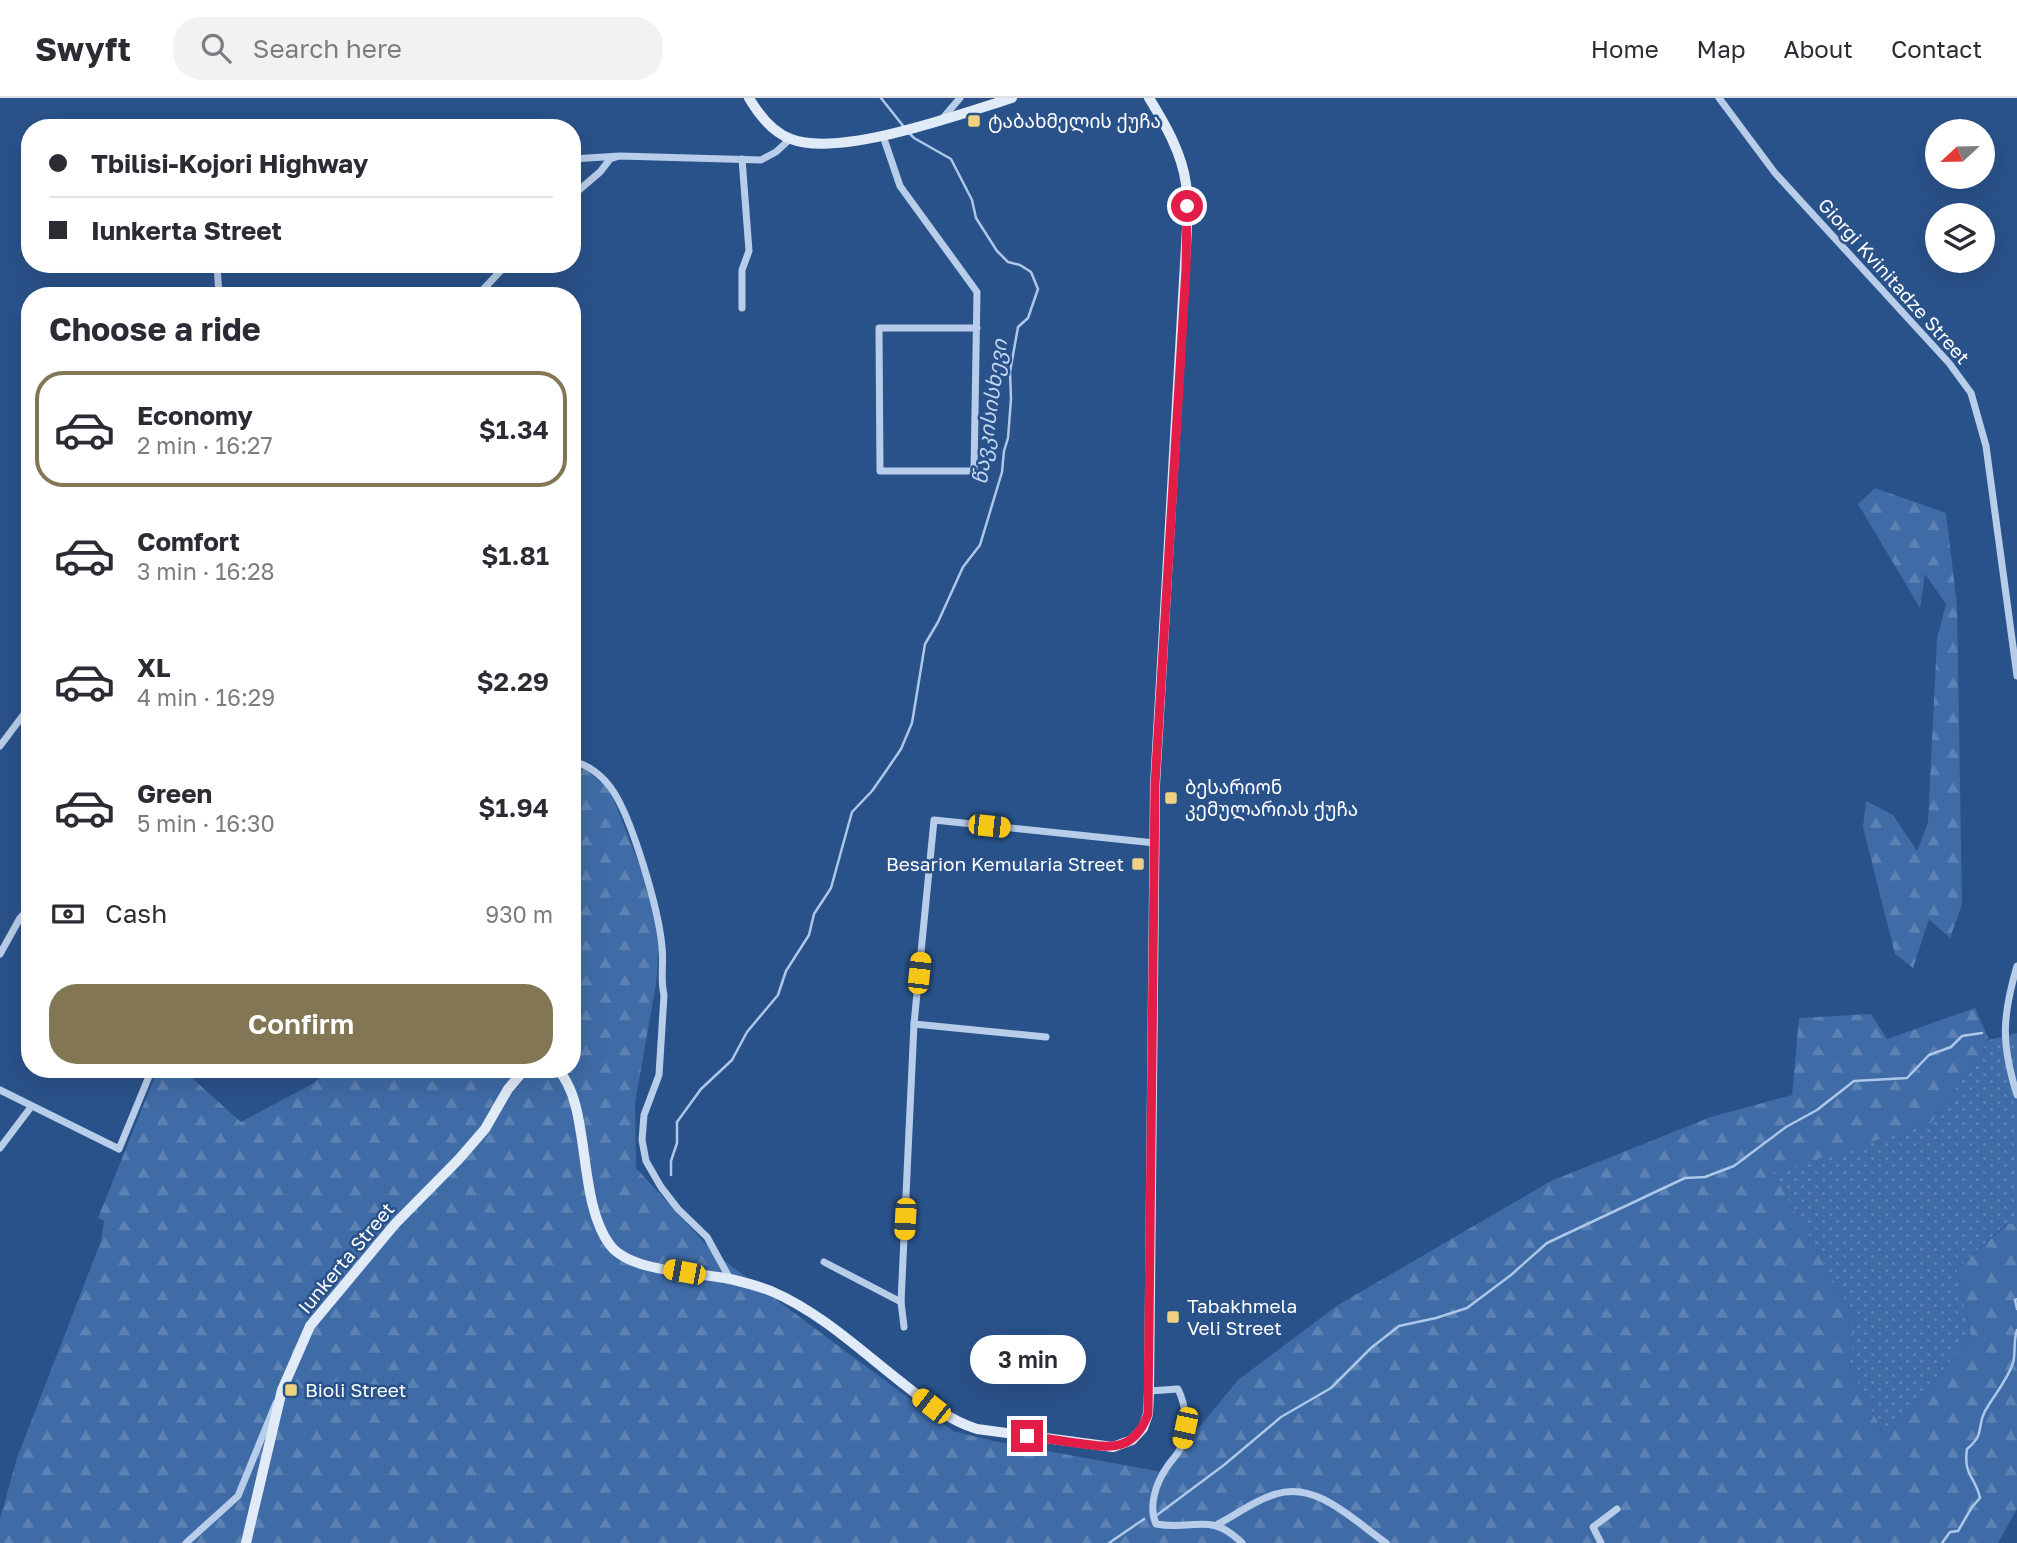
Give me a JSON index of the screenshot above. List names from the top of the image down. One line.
{"streets":{"main road":["Iunkerta Street"],"street":["Giorgi Kvinitadze Street"]},"water":["წავკისისხევი"],"places":{"transit":["ტაბახმელის ქუჩა","ბესარიონ კემულარიას ქუჩა","Besarion Kemularia Street","Tabakhmela Veli Street","Bioli Street"]},"north":"left","page":{"header":"Swyft","search":"Search here","nav":["Home","Map","About","Contact"],"banner":["Tbilisi-Kojori Highway","Iunkerta Street"],"heading":"Choose a ride","list":[{"name":"Economy","note":"2 min · 16:27","value":"$1.34"},{"name":"Comfort","note":"3 min · 16:28","value":"$1.81"},{"name":"XL","note":"4 min · 16:29","value":"$2.29"},{"name":"Green","note":"5 min · 16:30","value":"$1.94"}],"pay":["Cash","930 m"],"buttons":"Confirm","bubble":"3 min"}}
